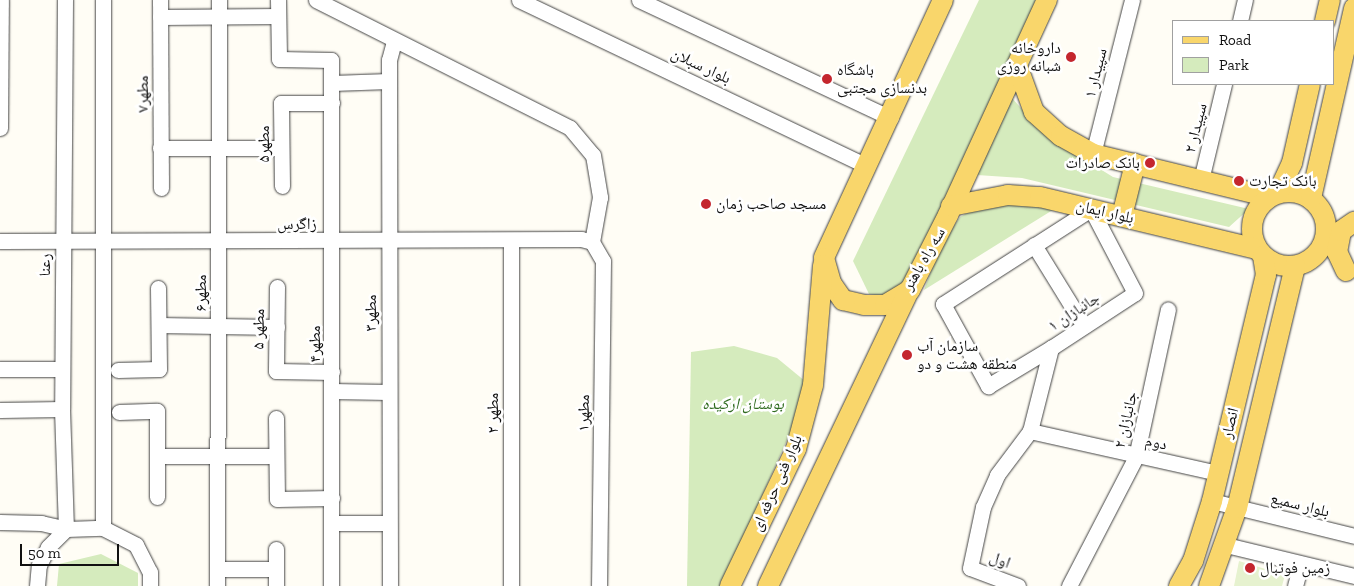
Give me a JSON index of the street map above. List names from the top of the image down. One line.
{"streets":{"main road":["بلوار ایمان","سه راه باهنر","انصار","بلوار فنی حرفه ای"],"street":["بلوار سبلان","سپیدار ۱","مطهر۷","سپیدار ۲","مطهر۵","زاگرس","رعنا","مطهر۶","جانبازان ۱","مطهر۳","مطهر ۵","مطهر۴","مطهر ۲","مطهر۱","جانبازان ۲","دوم","بلوار سمیع","اول"]},"crossings":[["مطهر۵","مطهر۴"],["بلوار ایمان","سه راه باهنر"],["بلوار ایمان","جانبازان ۱"],["بلوار ایمان","انصار"],["زاگرس","رعنا"],["زاگرس","مطهر۶"],["زاگرس","مطهر۳"],["زاگرس","مطهر۴"],["زاگرس","مطهر ۲"],["زاگرس","مطهر۱"],["سه راه باهنر","بلوار فنی حرفه ای"],["جانبازان ۱","دوم"],["جانبازان ۱","اول"],["مطهر ۵","مطهر۴"],["جانبازان ۲","دوم"],["انصار","دوم"],["انصار","بلوار سمیع"]],"parks":["بوستان ارکیده"],"places":["داروخانه شبانه روزی","باشگاه بدنسازی مجتبی","بانک صادرات","بانک تجارت","مسجد صاحب زمان","سازمان آب منطقه هشت و دو","زمین فوتبال"],"legend":["Road","Park"],"scale_bar":"50 m"}
